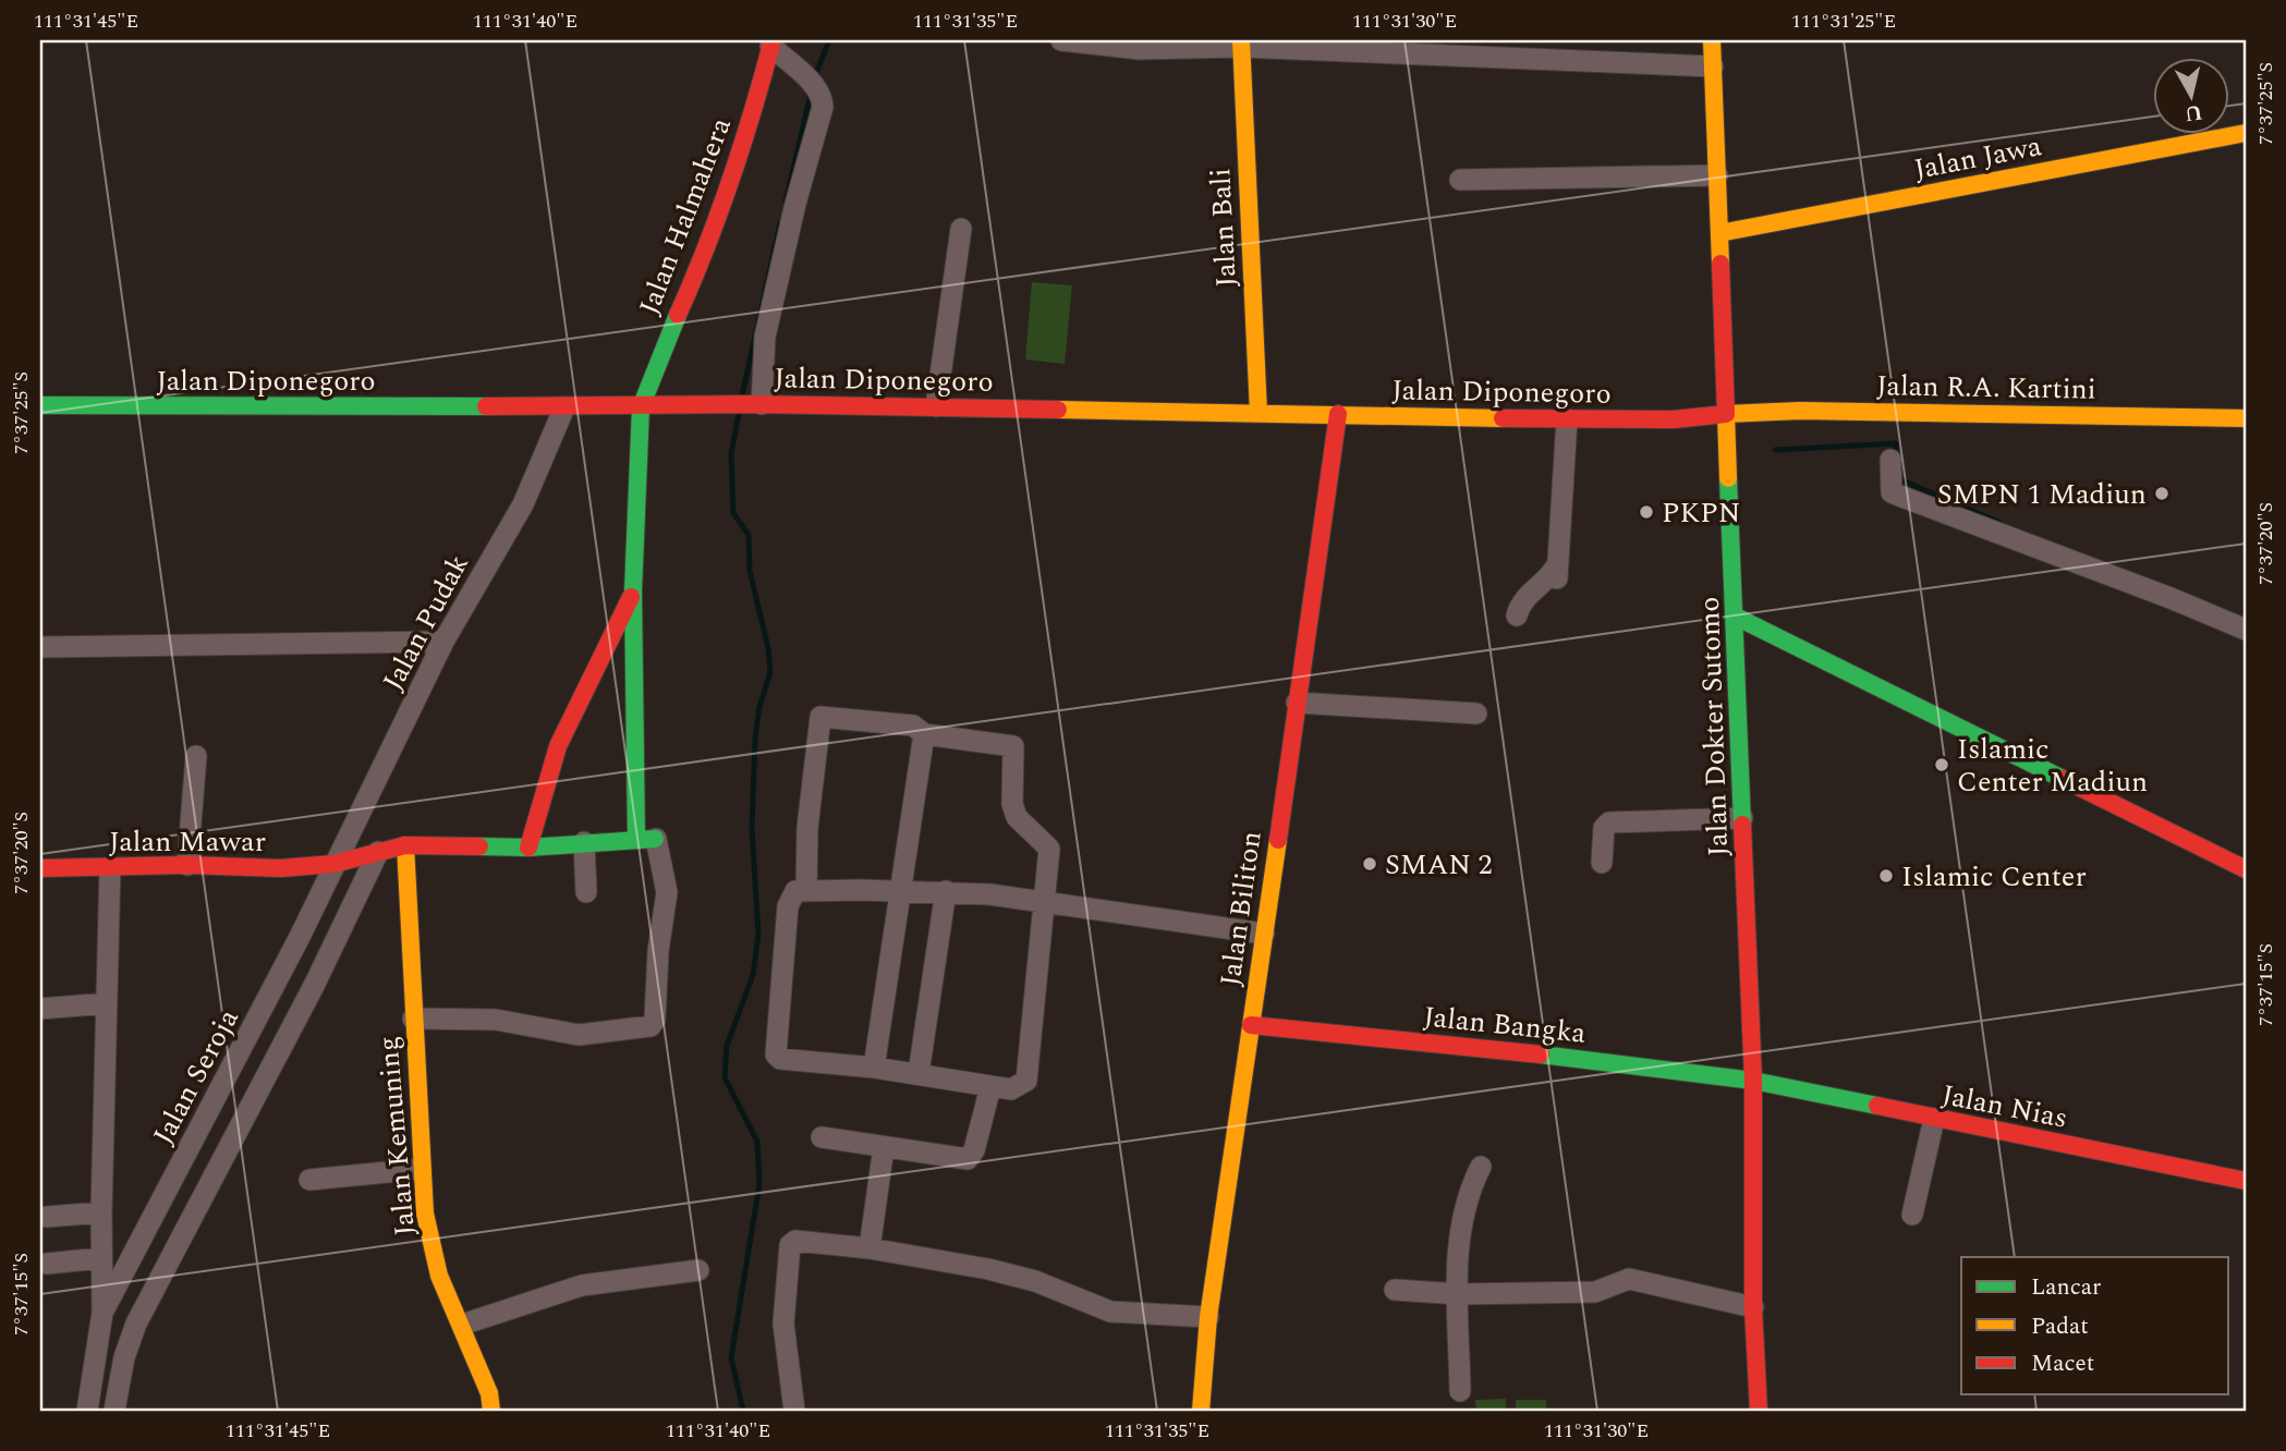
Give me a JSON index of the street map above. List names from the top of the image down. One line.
{"streets":{"main road":["Jalan Jawa","Jalan Halmahera","Jalan Bali","Jalan Diponegoro","Jalan R.A. Kartini","Jalan Dokter Sutomo","Jalan Mawar","Jalan Biliton","Jalan Bangka","Jalan Nias","Jalan Kemuning"],"street":["Jalan Pudak","Jalan Seroja"]},"crossings":[["Jalan Jawa","Jalan Dokter Sutomo"],["Jalan Halmahera","Jalan Diponegoro"],["Jalan Halmahera","Jalan Mawar"],["Jalan Bali","Jalan Diponegoro"],["Jalan Diponegoro","Jalan R.A. Kartini"],["Jalan Diponegoro","Jalan Pudak"],["Jalan Diponegoro","Jalan Dokter Sutomo"],["Jalan Diponegoro","Jalan Biliton"],["Jalan R.A. Kartini","Jalan Dokter Sutomo"],["Jalan Pudak","Jalan Mawar"],["Jalan Pudak","Jalan Seroja"],["Jalan Dokter Sutomo","Jalan Bangka"],["Jalan Dokter Sutomo","Jalan Nias"],["Jalan Mawar","Jalan Seroja"],["Jalan Mawar","Jalan Kemuning"],["Jalan Biliton","Jalan Bangka"],["Jalan Bangka","Jalan Nias"]],"places":["SMPN 1 Madiun","PKPN","Islamic Center Madiun","SMAN 2","Islamic Center"],"legend":["Lancar","Padat","Macet"],"north":"bottom","coordinates":["111°31'45\"E","111°31'40\"E","111°31'35\"E","111°31'30\"E","111°31'25\"E","7°37'25\"S","7°37'20\"S","7°37'15\"S"]}
